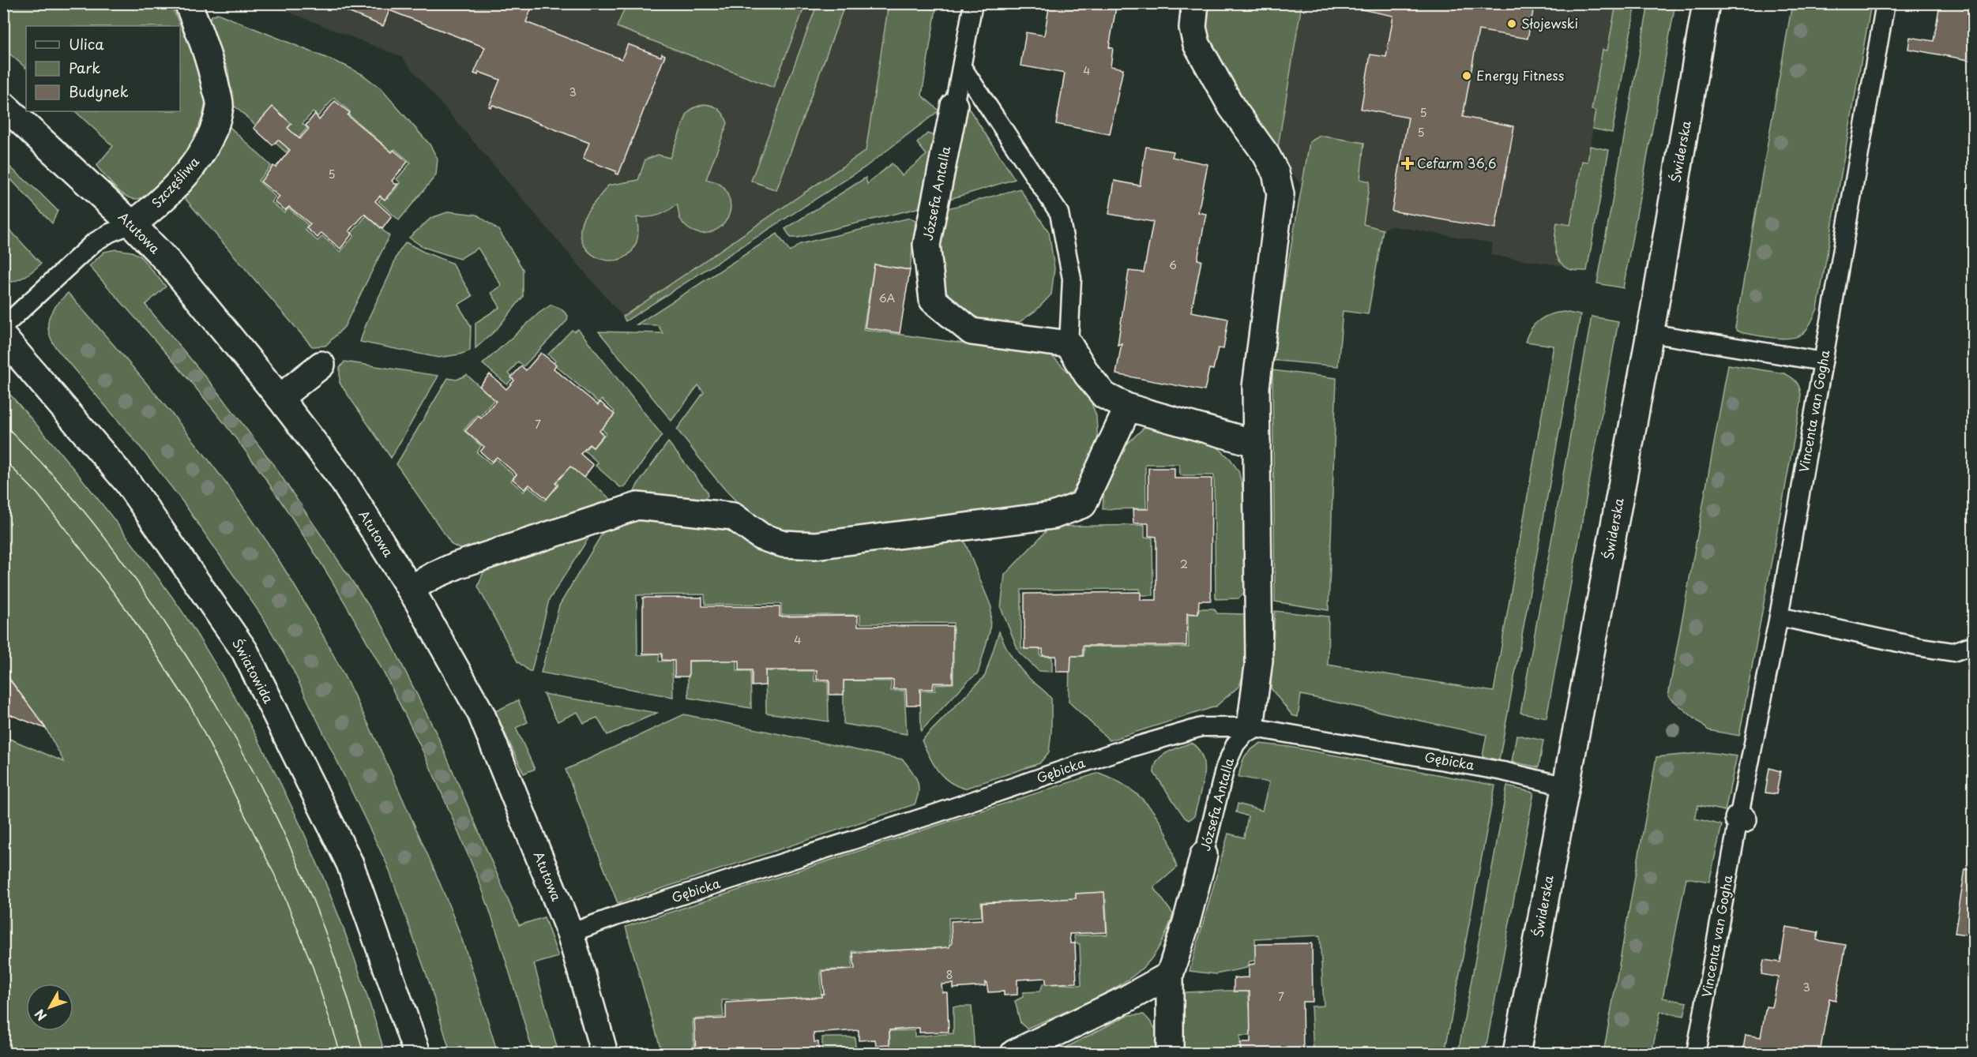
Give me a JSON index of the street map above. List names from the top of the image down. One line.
{"streets":{"street":["Świderska","Szczęśliwa","Józsefa Antalla","Atutowa","Światowida"],"lane":["Vincenta van Gogha","Gębicka"]},"crossings":[["Świderska","Gębicka"],["Szczęśliwa","Atutowa"],["Józsefa Antalla","Gębicka"],["Atutowa","Gębicka"]],"places":{"other":["Słojewski","Energy Fitness"],"health":["Cefarm 36,6"]},"house_numbers":["4","3","5","5","5","6","6A","7","2","4","8","3","7"],"legend":["Ulica","Park","Budynek"],"north":"bottom left"}
